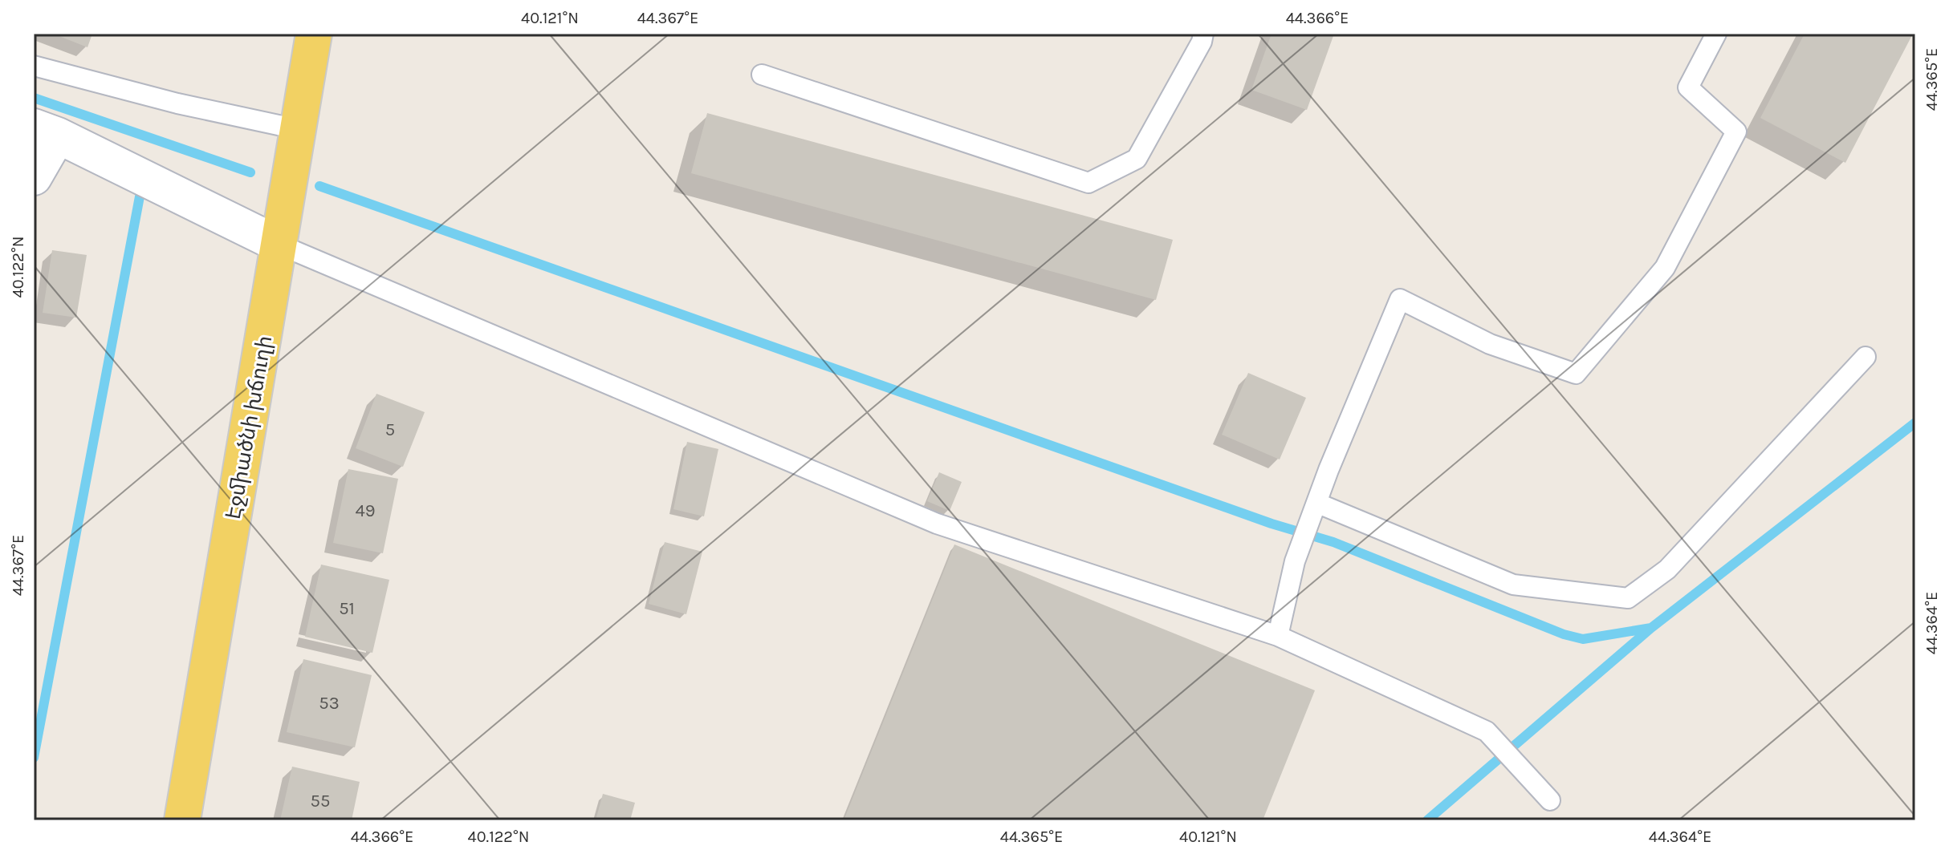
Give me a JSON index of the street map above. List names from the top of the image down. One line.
{"streets":{"main road":["Էջմիածնի խճուղի"]},"house_numbers":["5","49","51","53","55"],"coordinates":["40.121°N","44.367°E","44.366°E","44.365°E","40.122°N","44.364°E"]}
